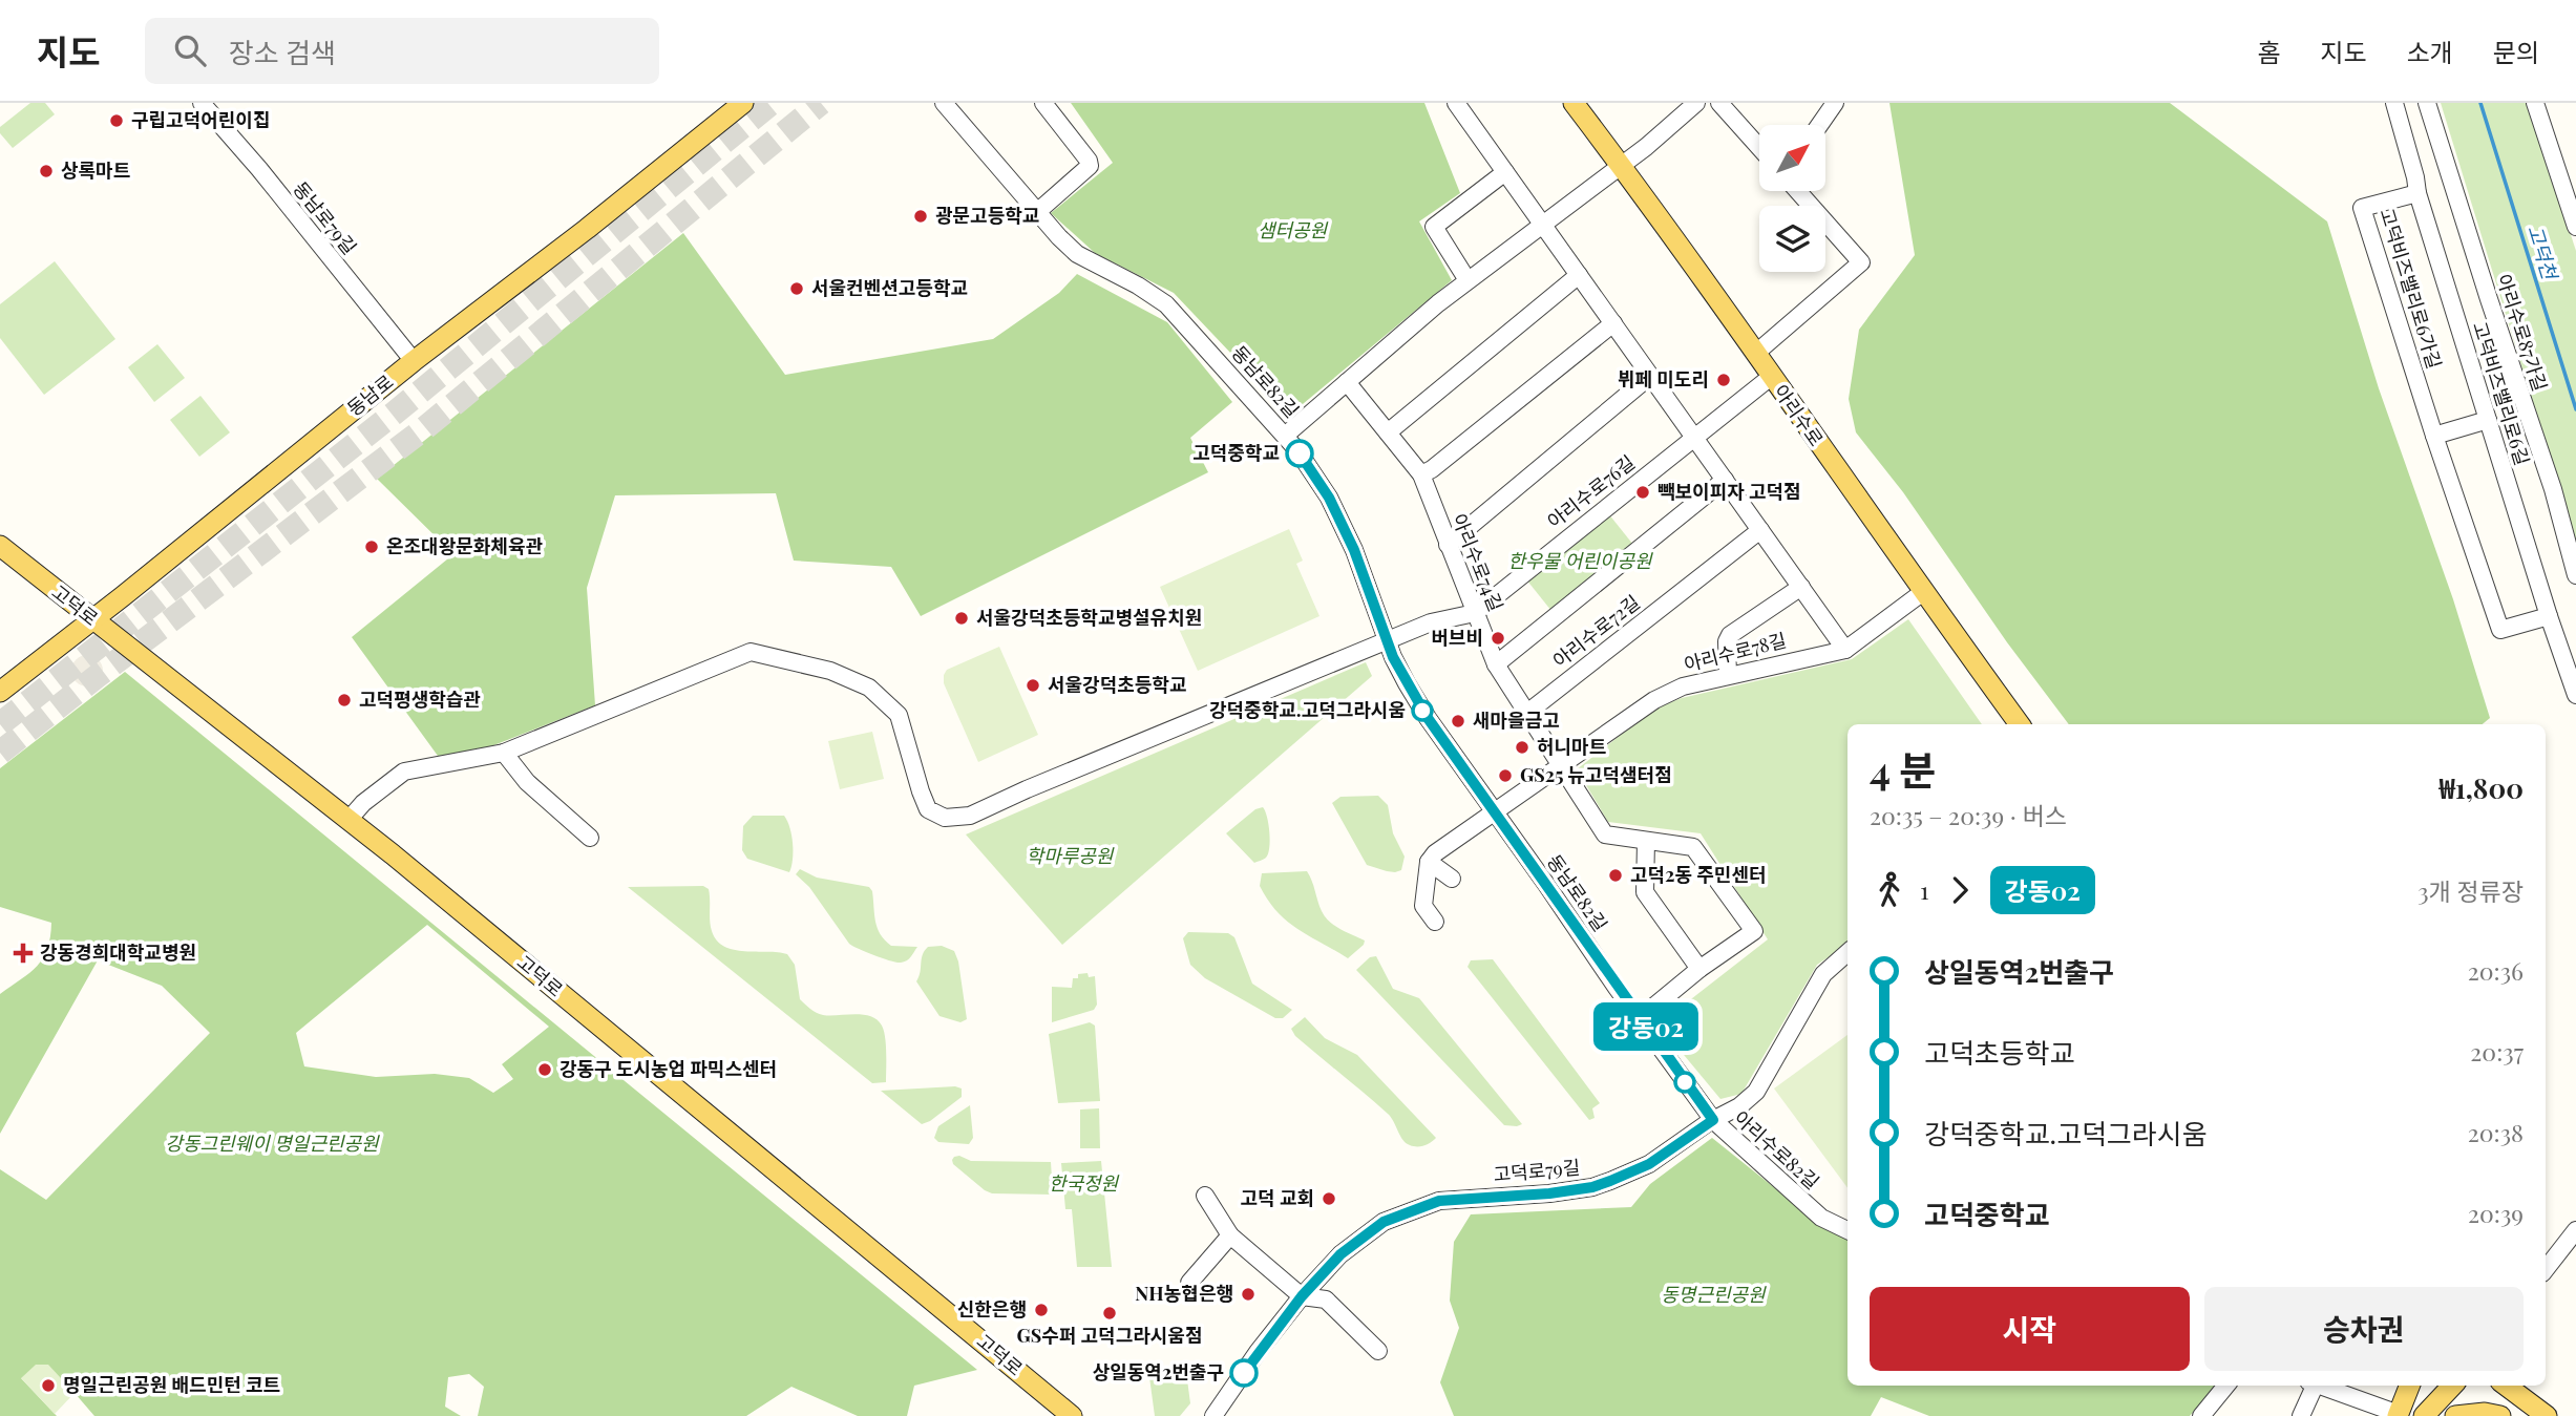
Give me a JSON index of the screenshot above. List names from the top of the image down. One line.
{"streets":{"main road":["동남로","아리수로","고덕로"],"street":["동남로79길","고덕비즈밸리로6가길","아리수로87가길","동남로82길","고덕비즈밸리로6길","아리수로76길","아리수로74길","아리수로72길","아리수로78길","아리수로82길","고덕로79길"]},"crossings":[["동남로79길","동남로"],["고덕비즈밸리로6가길","고덕비즈밸리로6길"],["동남로82길","아리수로76길"],["동남로82길","아리수로78길"],["동남로82길","아리수로82길"],["동남로82길","고덕로79길"],["동남로","고덕로"],["아리수로","아리수로76길"],["아리수로","아리수로78길"],["아리수로76길","아리수로74길"],["아리수로74길","아리수로72길"],["아리수로74길","아리수로78길"],["아리수로82길","고덕로79길"]],"water":["고덕천"],"parks":["샘터공원","한우물 어린이공원","학마루공원","강동그린웨이 명일근린공원","한국정원","동명근린공원"],"places":{"other":["구립고덕어린이집","상록마트","광문고등학교","서울컨벤션고등학교","뷔페 미도리","고덕중학교","빽보이피자 고덕점","온조대왕문화체육관","서울강덕초등학교병설유치원","버브비","서울강덕초등학교","고덕평생학습관","강덕중학교.고덕그라시움","새마을금고","허니마트","GS25 뉴고덕샘터점","고덕2동 주민센터","강동구 도시농업 파믹스센터","고덕 교회","NH농협은행","신한은행","GS수퍼 고덕그라시움점","상일동역2번출구","명일근린공원 배드민턴 코트"],"health":["강동경희대학교병원"]},"lines":["bus line 강동02"],"north":"top right","page":{"header":"지도","search":"장소 검색","nav":["홈","지도","소개","문의"],"on_map":"강동02","heading":["4 분","20:35 – 20:39 · 버스","₩1,800"],"legs":["1","강동02","3개 정류장"],"list":[{"name":"상일동역2번출구","value":"20:36"},{"name":"고덕초등학교","value":"20:37"},{"name":"강덕중학교.고덕그라시움","value":"20:38"},{"name":"고덕중학교","value":"20:39"}],"buttons":["시작","승차권"]}}
